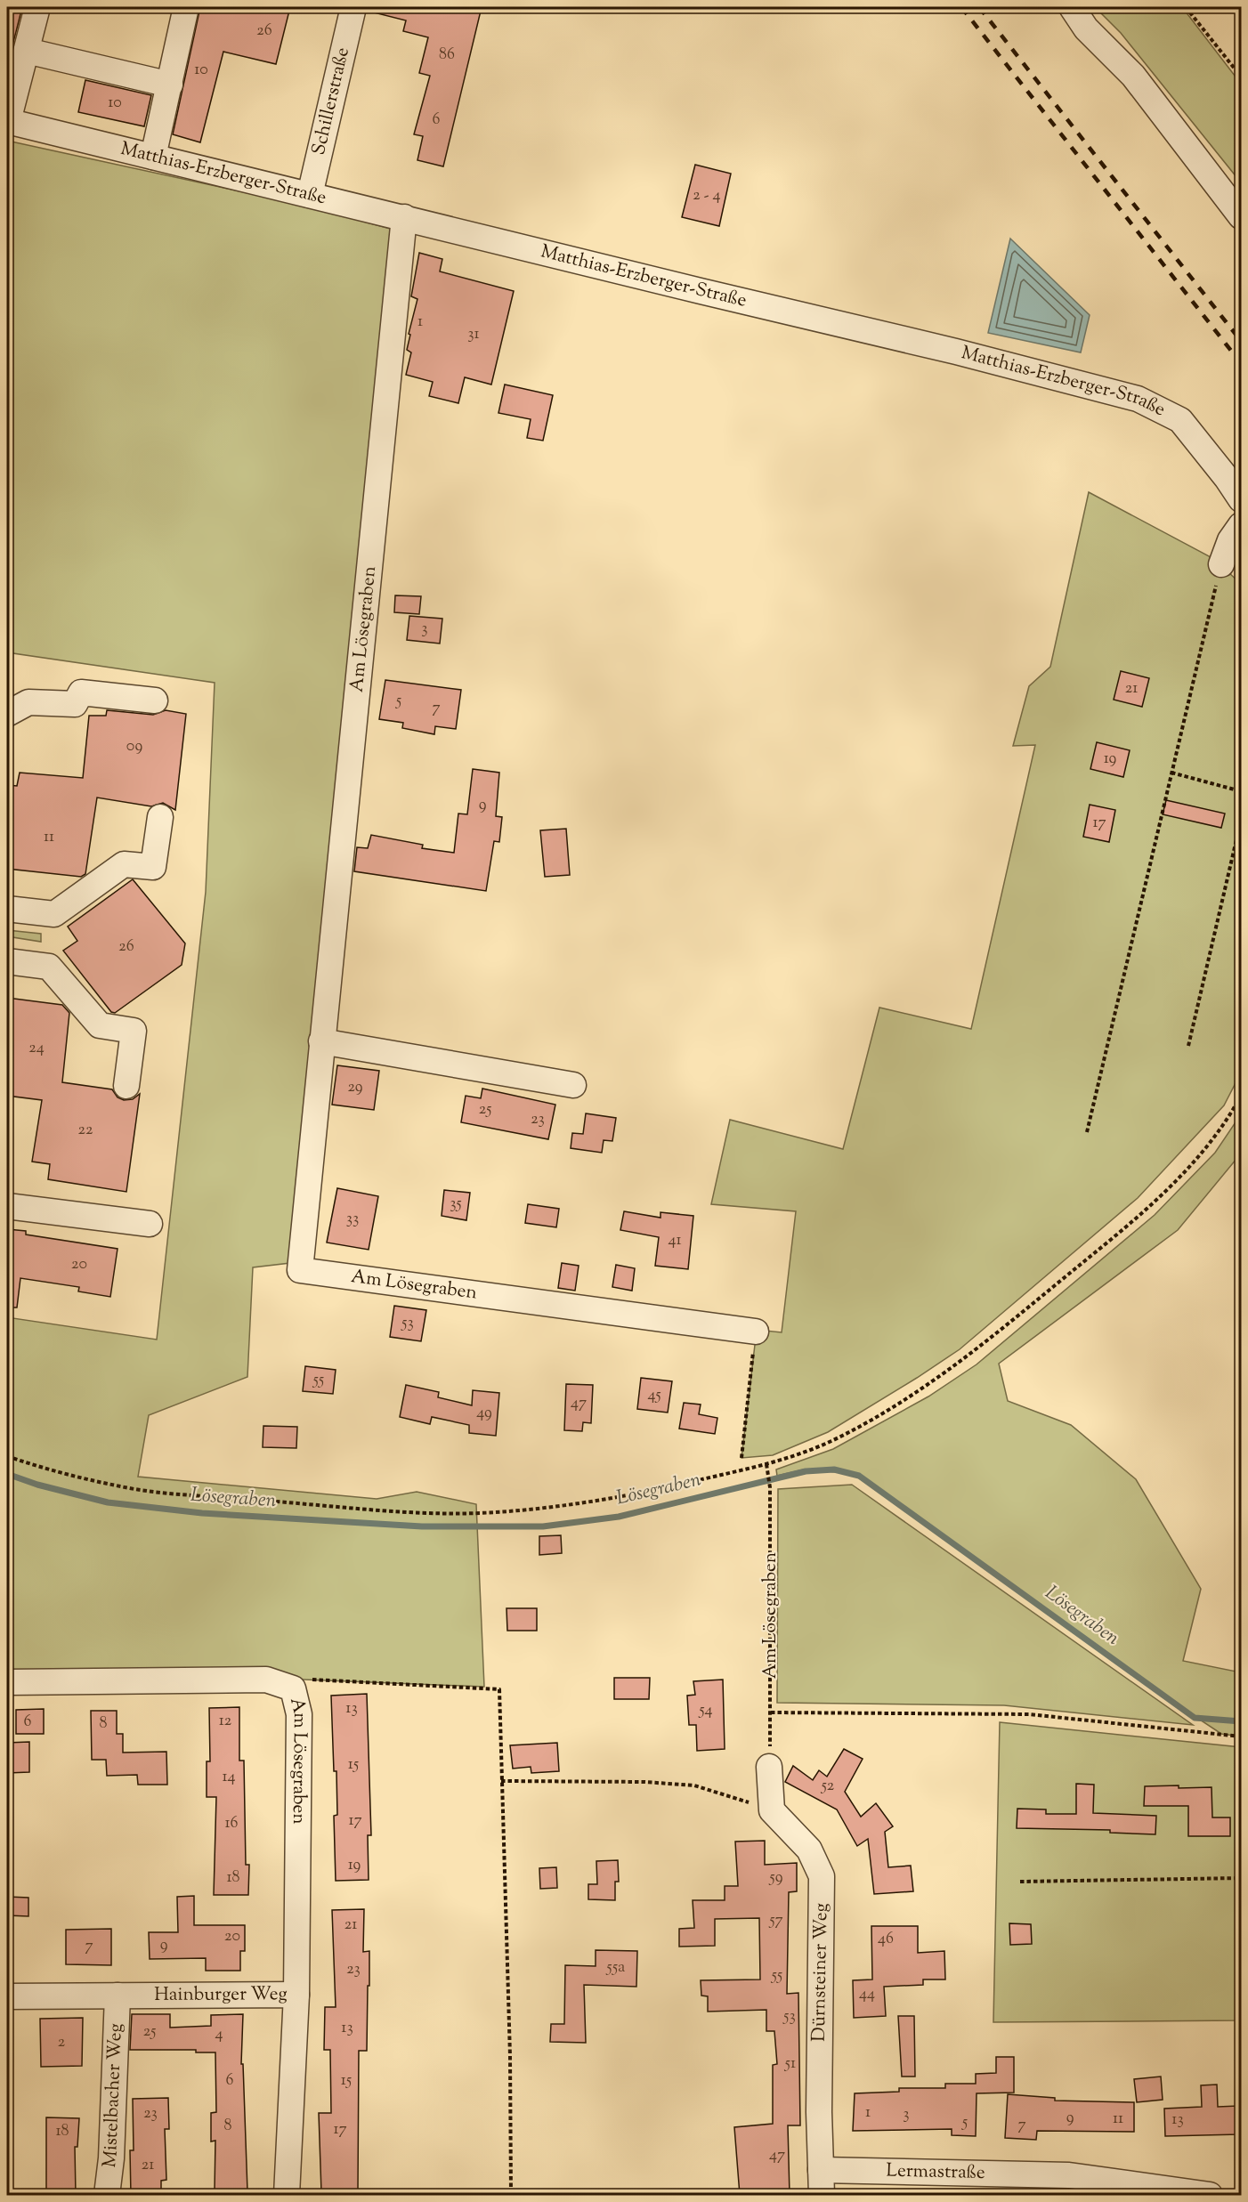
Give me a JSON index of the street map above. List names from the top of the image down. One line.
{"streets":{"street":["Schillerstraße","Matthias-Erzberger-Straße","Am Lösegraben","Dürnsteiner Weg","Hainburger Weg","Mistelbacher Weg","Lermastraße"]},"crossings":[["Schillerstraße","Matthias-Erzberger-Straße"],["Matthias-Erzberger-Straße","Am Lösegraben"],["Am Lösegraben","Hainburger Weg"],["Dürnsteiner Weg","Lermastraße"],["Hainburger Weg","Mistelbacher Weg"]],"water":["Lösegraben"],"house_numbers":["26","86","10","10","6","2 - 4","1","31","3","21","5","7","09","19","9","17","11","26","24","29","25","23","22","35","33","41","20","53","55","45","47","49","13","54","12","6","8","15","14","52","17","16","19","18","59","57","21","20","46","9","7","55a","23","55","44","53","13","25","4","2","51","6","15","1","23","3","9","11","13","5","7","8","17","18","47","21"]}
